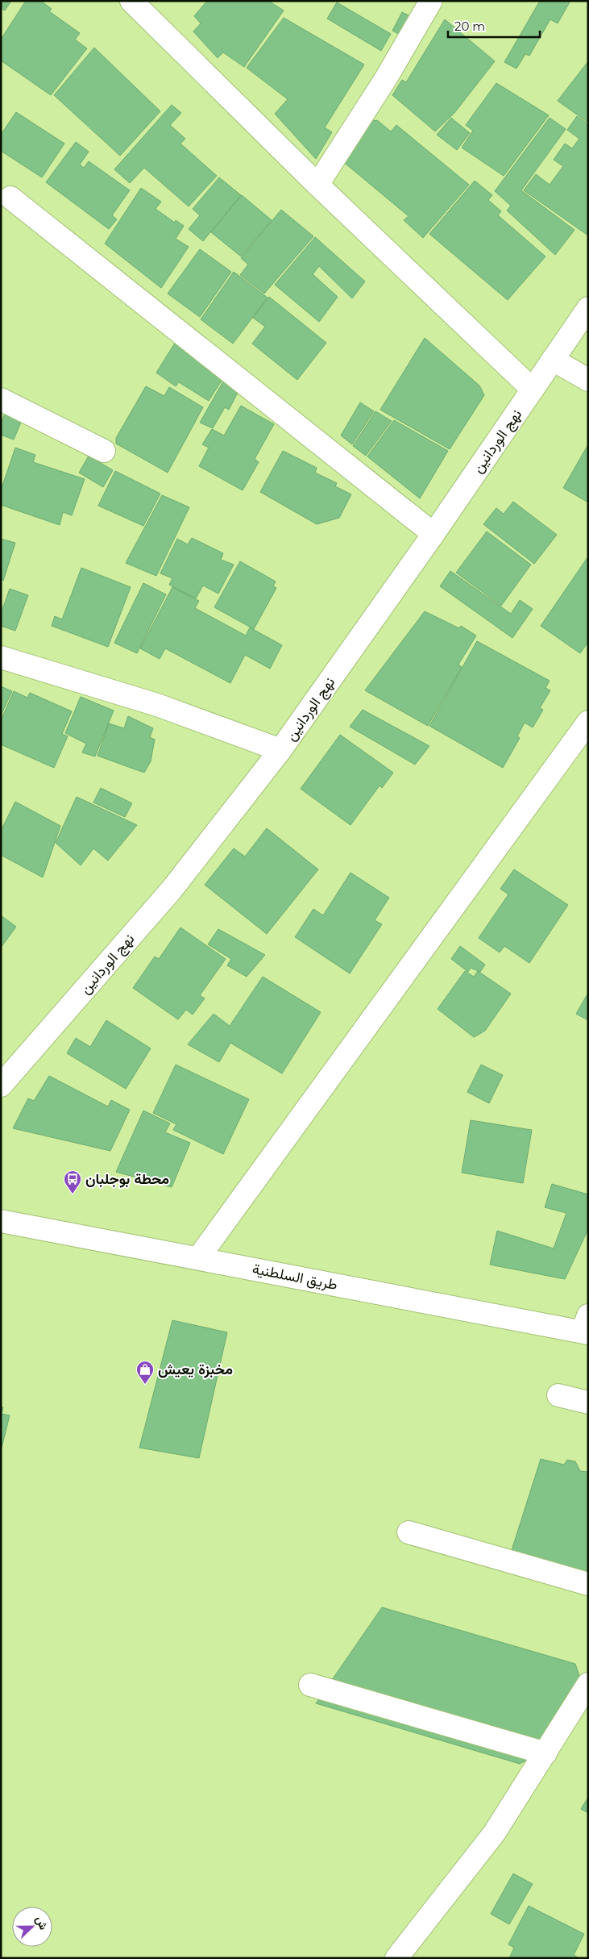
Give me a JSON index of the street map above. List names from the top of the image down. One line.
{"streets":{"street":["نهج الوردانين","طريق السلطنية"]},"places":{"bus stop":["محطة بوجلبان"],"shop":["مخبزة يعيش"]},"scale_bar":"20 m","north":"right"}
